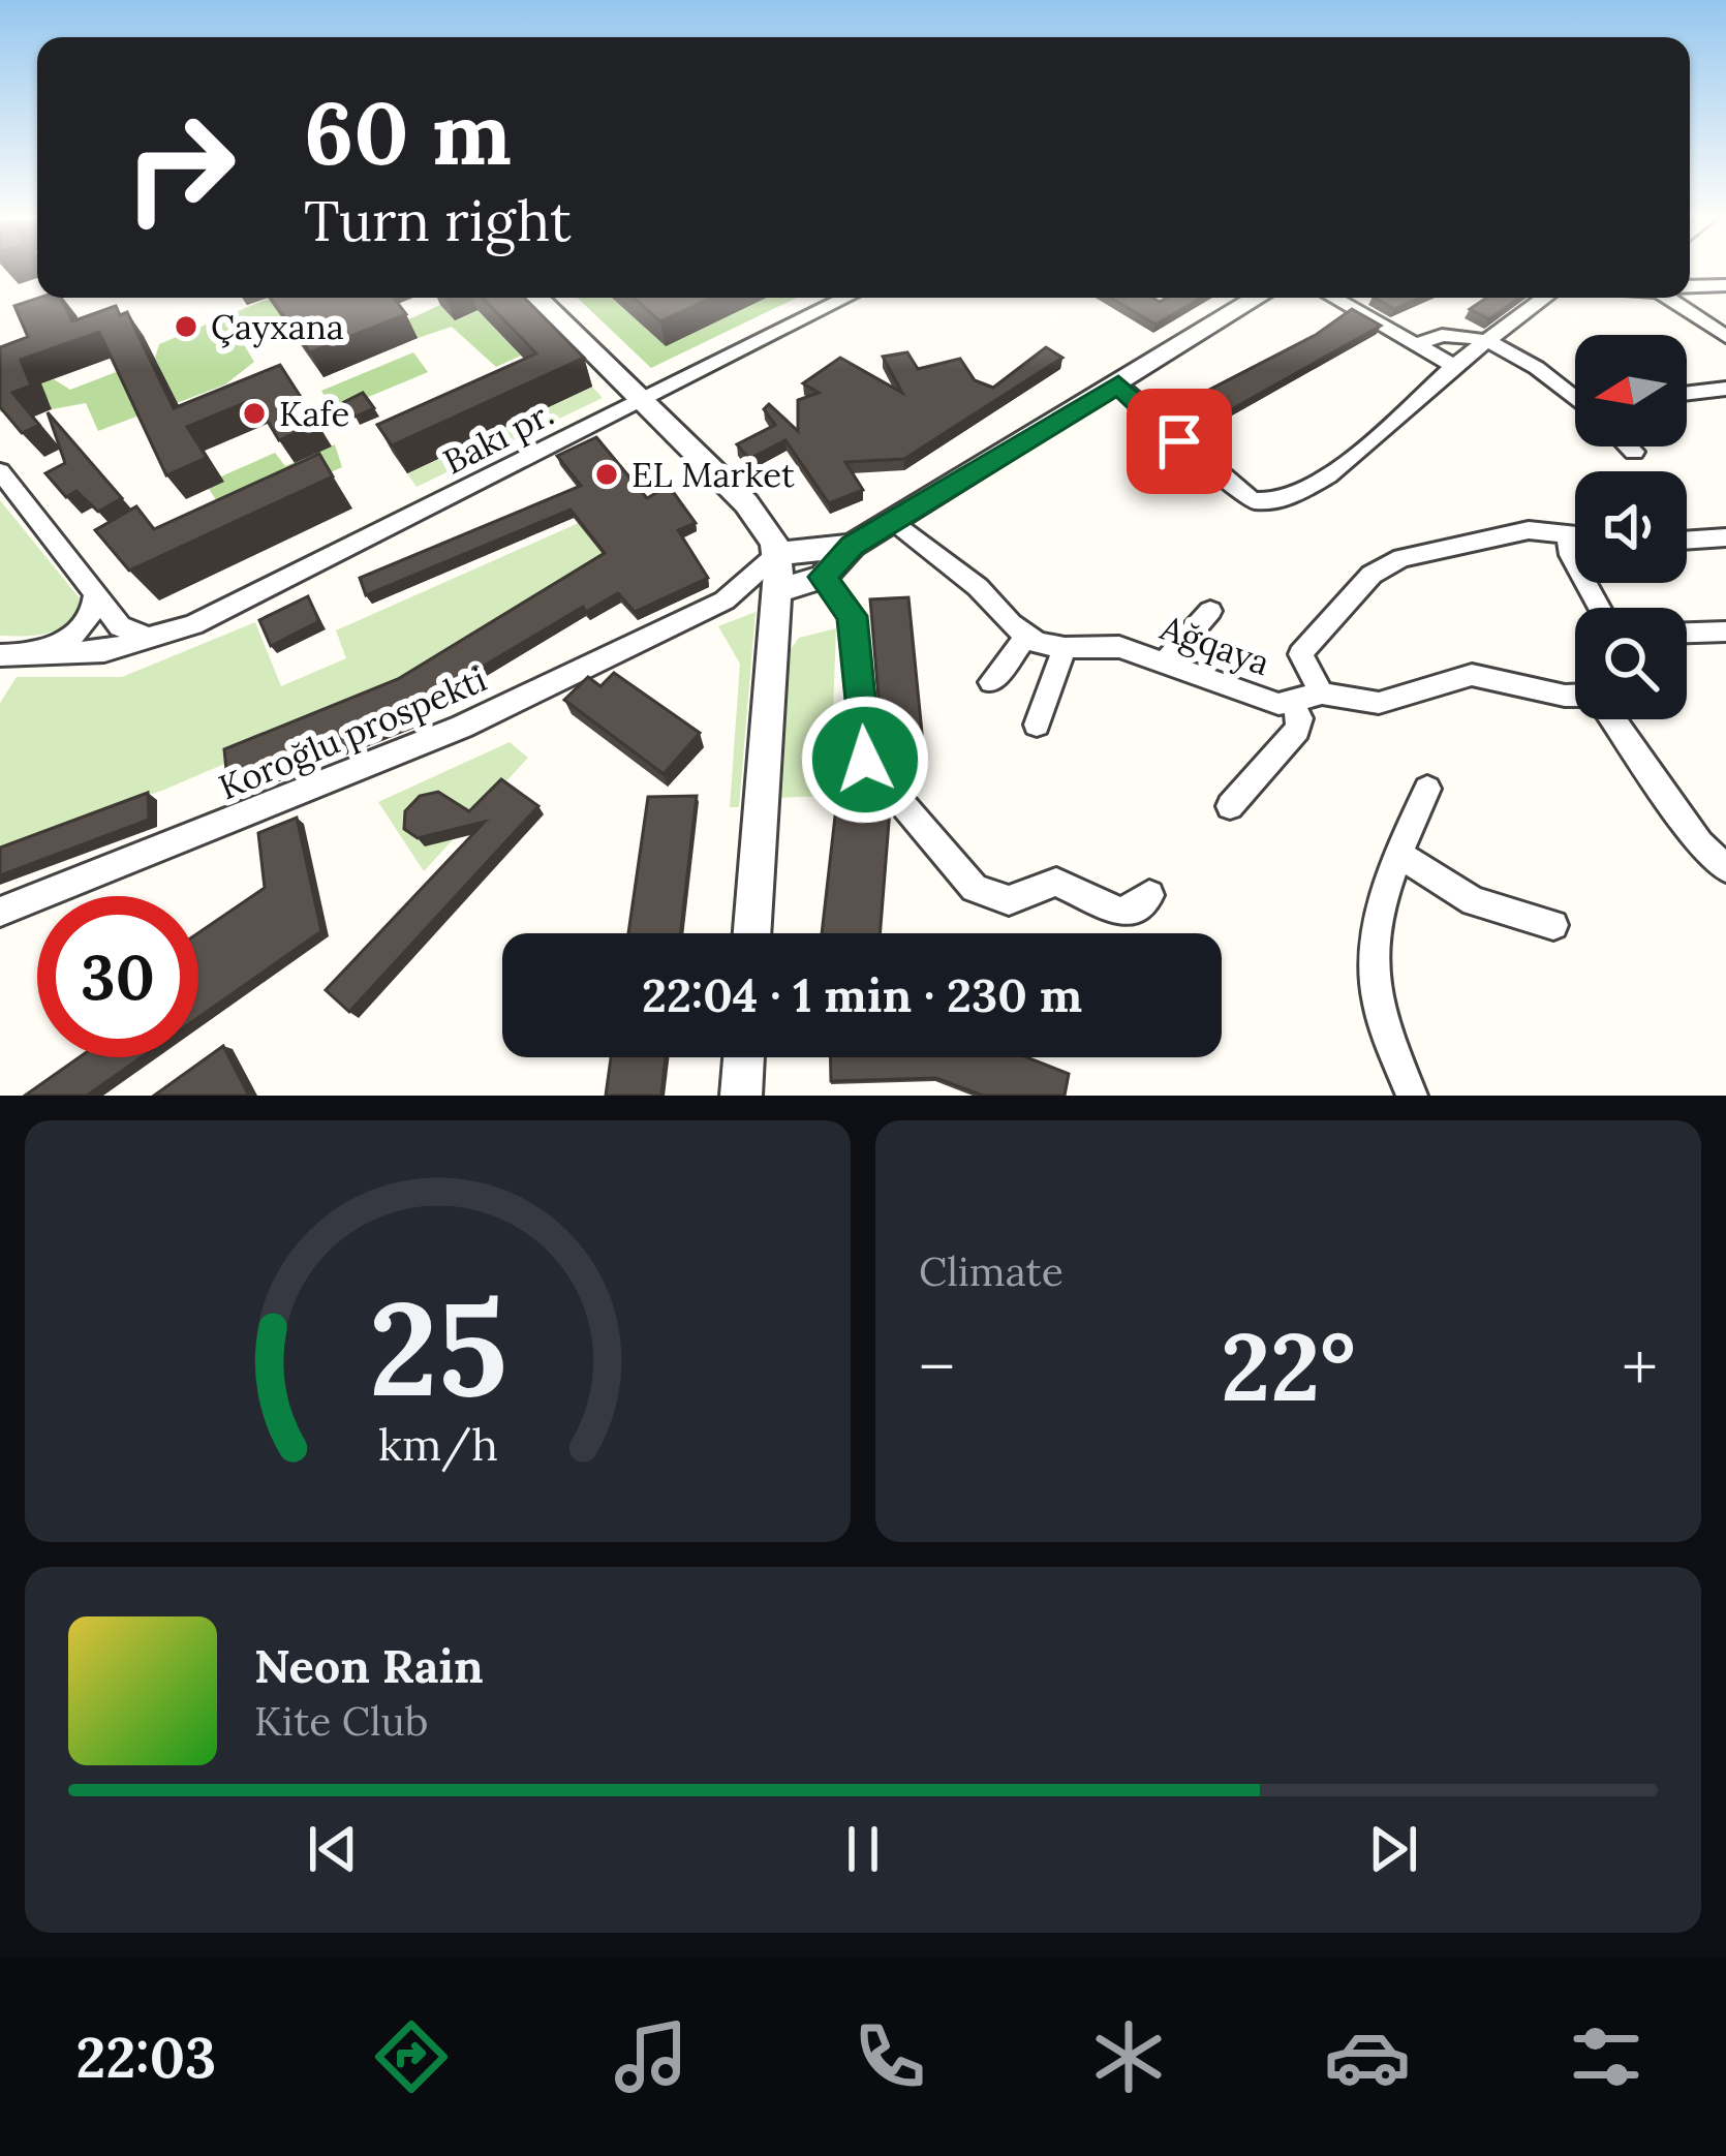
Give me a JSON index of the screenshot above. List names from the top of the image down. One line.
{"streets":{"street":["Bakı pr.","Ağqaya","Koroğlu prospekti"]},"places":["Çayxana","Kafe","EL Market"],"north":"left","page":{"turn":["60 m","Turn right"],"limit":"30","trip":"22:04 · 1 min · 230 m","tile":"Climate","heat":["−","22°","+"],"song":["Neon Rain","Kite Club"],"tabs":"22:03","gauge":["25","km/h"]}}
